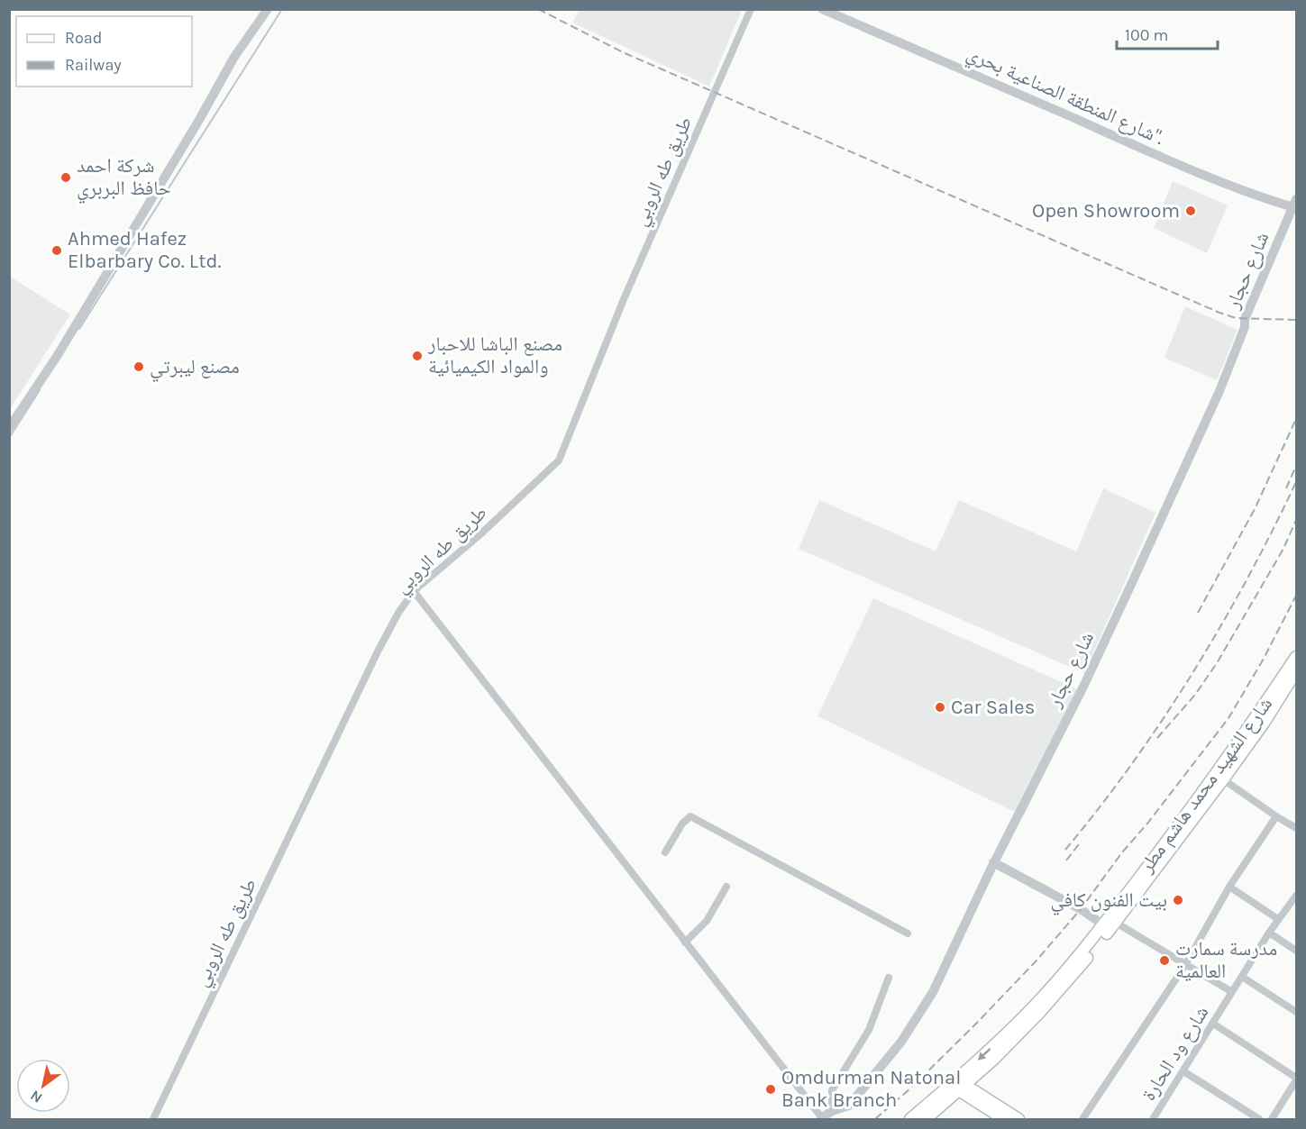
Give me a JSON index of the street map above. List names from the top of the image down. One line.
{"streets":{"main road":["شارع الشهيد محمد هاشم مطر"],"street":["شارع المنطقة الصناعية بحري\".","طريق طه الروبي","شارع حجار","شارع ود الحارة"]},"crossings":[["شارع المنطقة الصناعية بحري\".","شارع حجار"]],"places":["شركة احمد حافظ البربري","Open Showroom","Ahmed Hafez Elbarbary Co. Ltd.","مصنع الباشا للاحبار والمواد الكيميائية","مصنع ليبرتي","Car Sales","بيت الفنون كافي","مدرسة سمارت العالمية","Omdurman Natonal Bank Branch"],"legend":["Road","Railway"],"scale_bar":"100 m","north":"bottom left"}
